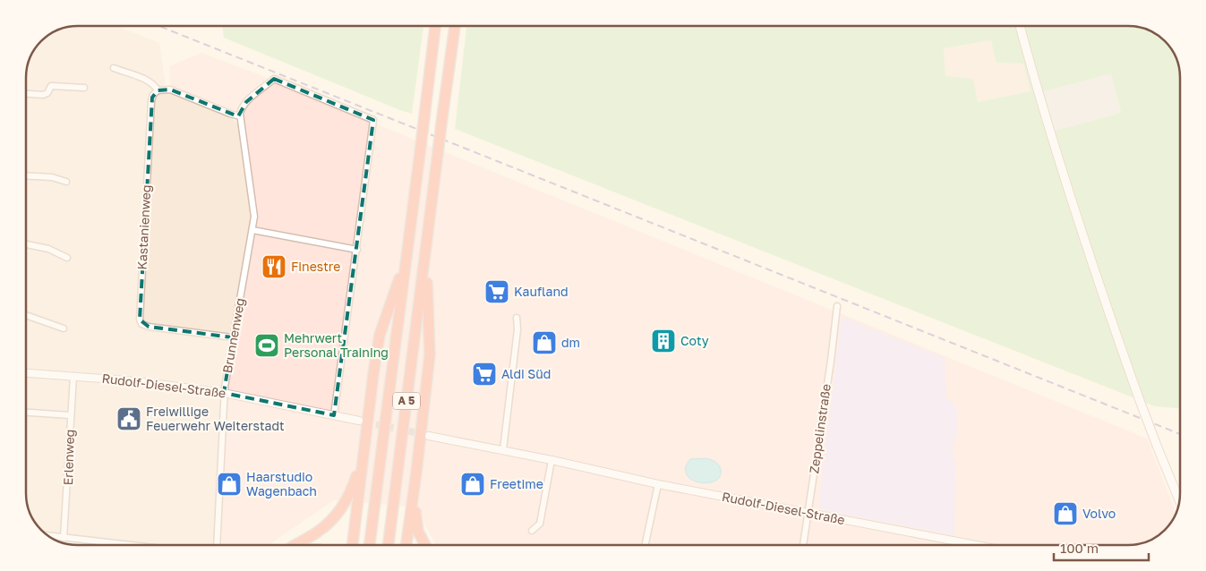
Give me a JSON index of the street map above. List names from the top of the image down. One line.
{"streets":{"highway":["A 5"],"street":["Kastanienweg","Brunnenweg","Rudolf-Diesel-Straße","Zeppelinstraße","Erlenweg"]},"crossings":[["Kastanienweg","Brunnenweg"],["Brunnenweg","Rudolf-Diesel-Straße"],["Rudolf-Diesel-Straße","Zeppelinstraße"],["Rudolf-Diesel-Straße","Erlenweg"]],"places":{"restaurant":["Finestre"],"supermarket":["Kaufland","Aldi Süd"],"building":["Coty"],"shop":["dm","Haarstudio Wagenbach","Freetime","Volvo"],"sports":["Mehrwert Personal Training"],"public building":["Freiwillige Feuerwehr Weiterstadt"]},"scale_bar":"100 m"}
